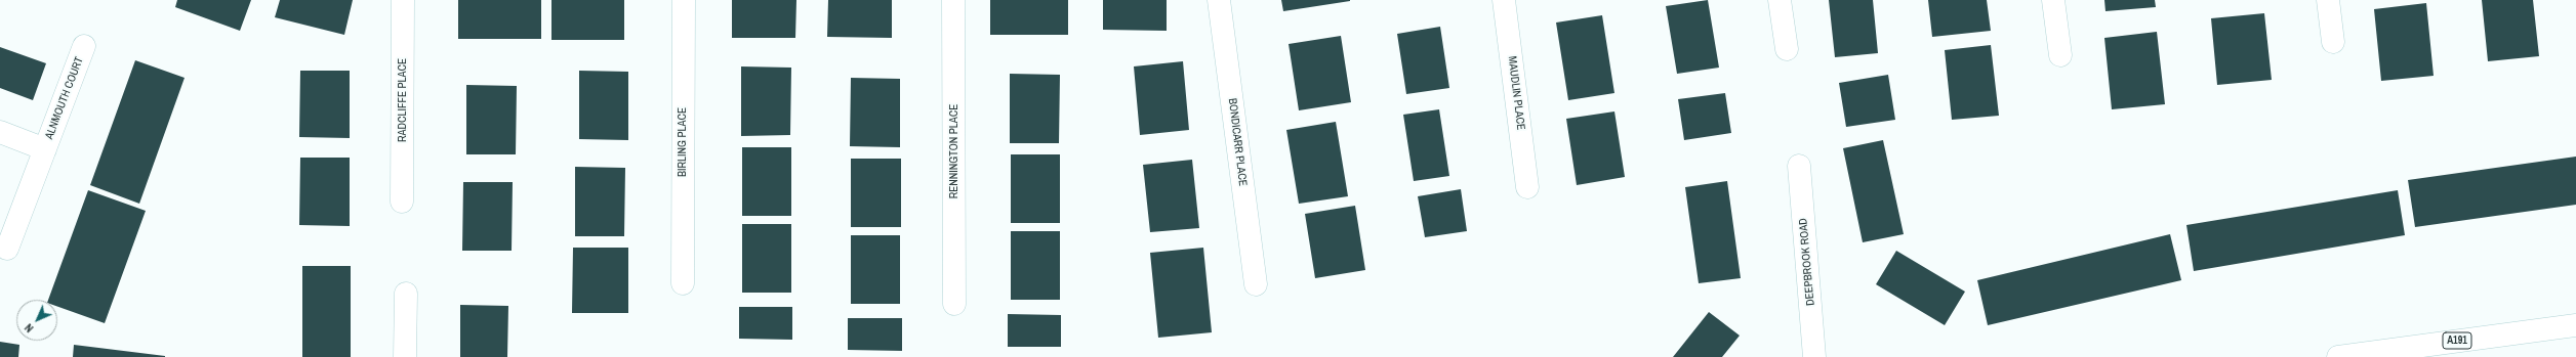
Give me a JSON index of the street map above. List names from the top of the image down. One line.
{"streets":{"street":["MAUDLIN PLACE","ALNMOUTH COURT","RADCLIFFE PLACE","BIRLING PLACE","BONDICARR PLACE","RENNINGTON PLACE","DEEPBROOK ROAD","A191"]},"north":"bottom left"}
